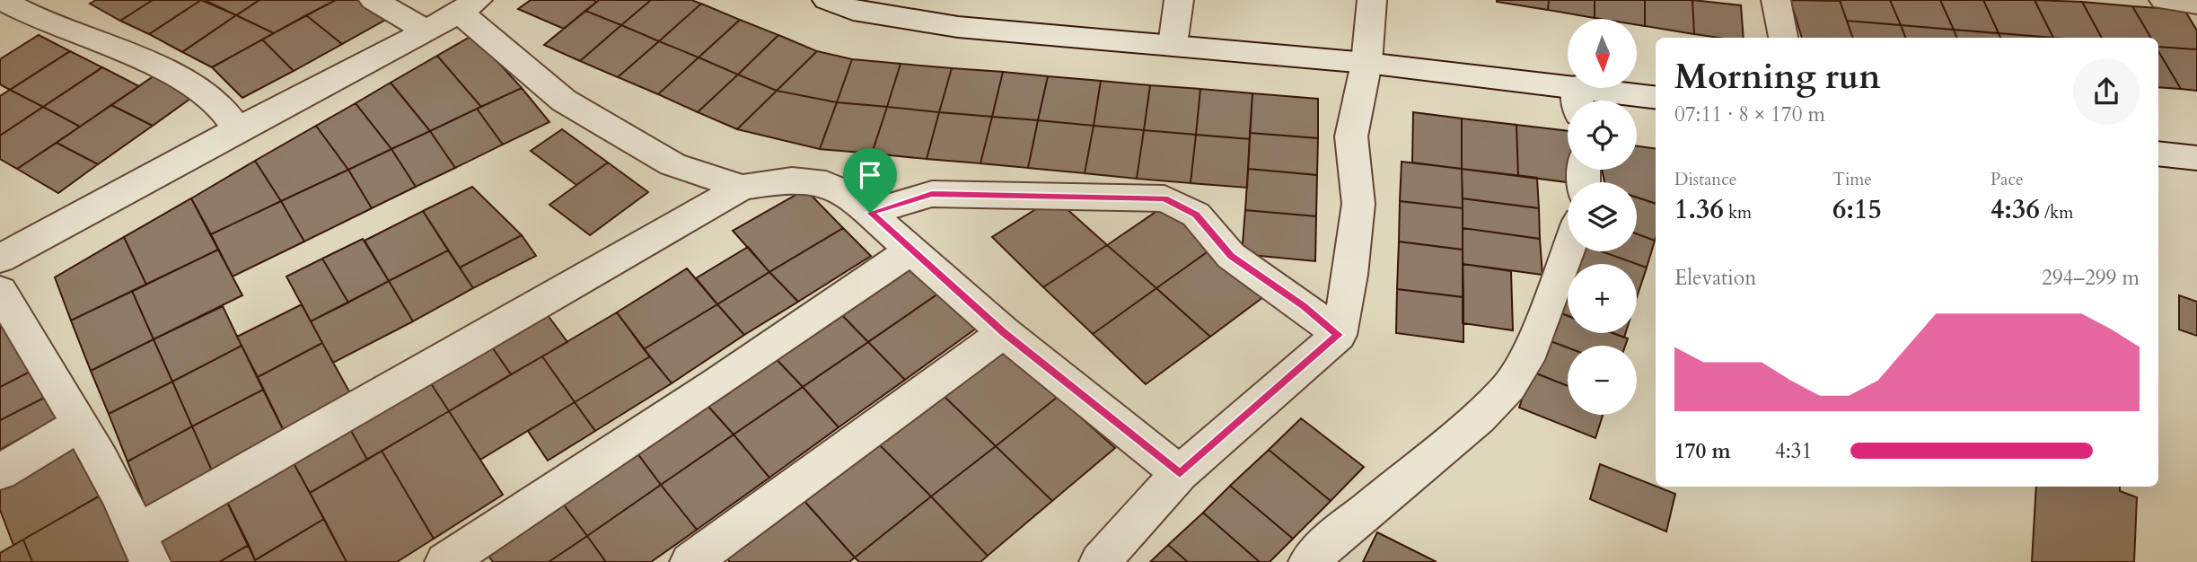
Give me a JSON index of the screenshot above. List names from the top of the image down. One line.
{"north":"bottom","page":{"map_buttons":["+","−"],"heading":["Morning run","07:11 · 8 × 170 m"],"stats":[["Distance","1.36 km"],["Time","6:15"],["Pace","4:36 /km"]],"chart":["Elevation","294–299 m"],"list":[{"name":"170 m","note":"4:31"}]}}
